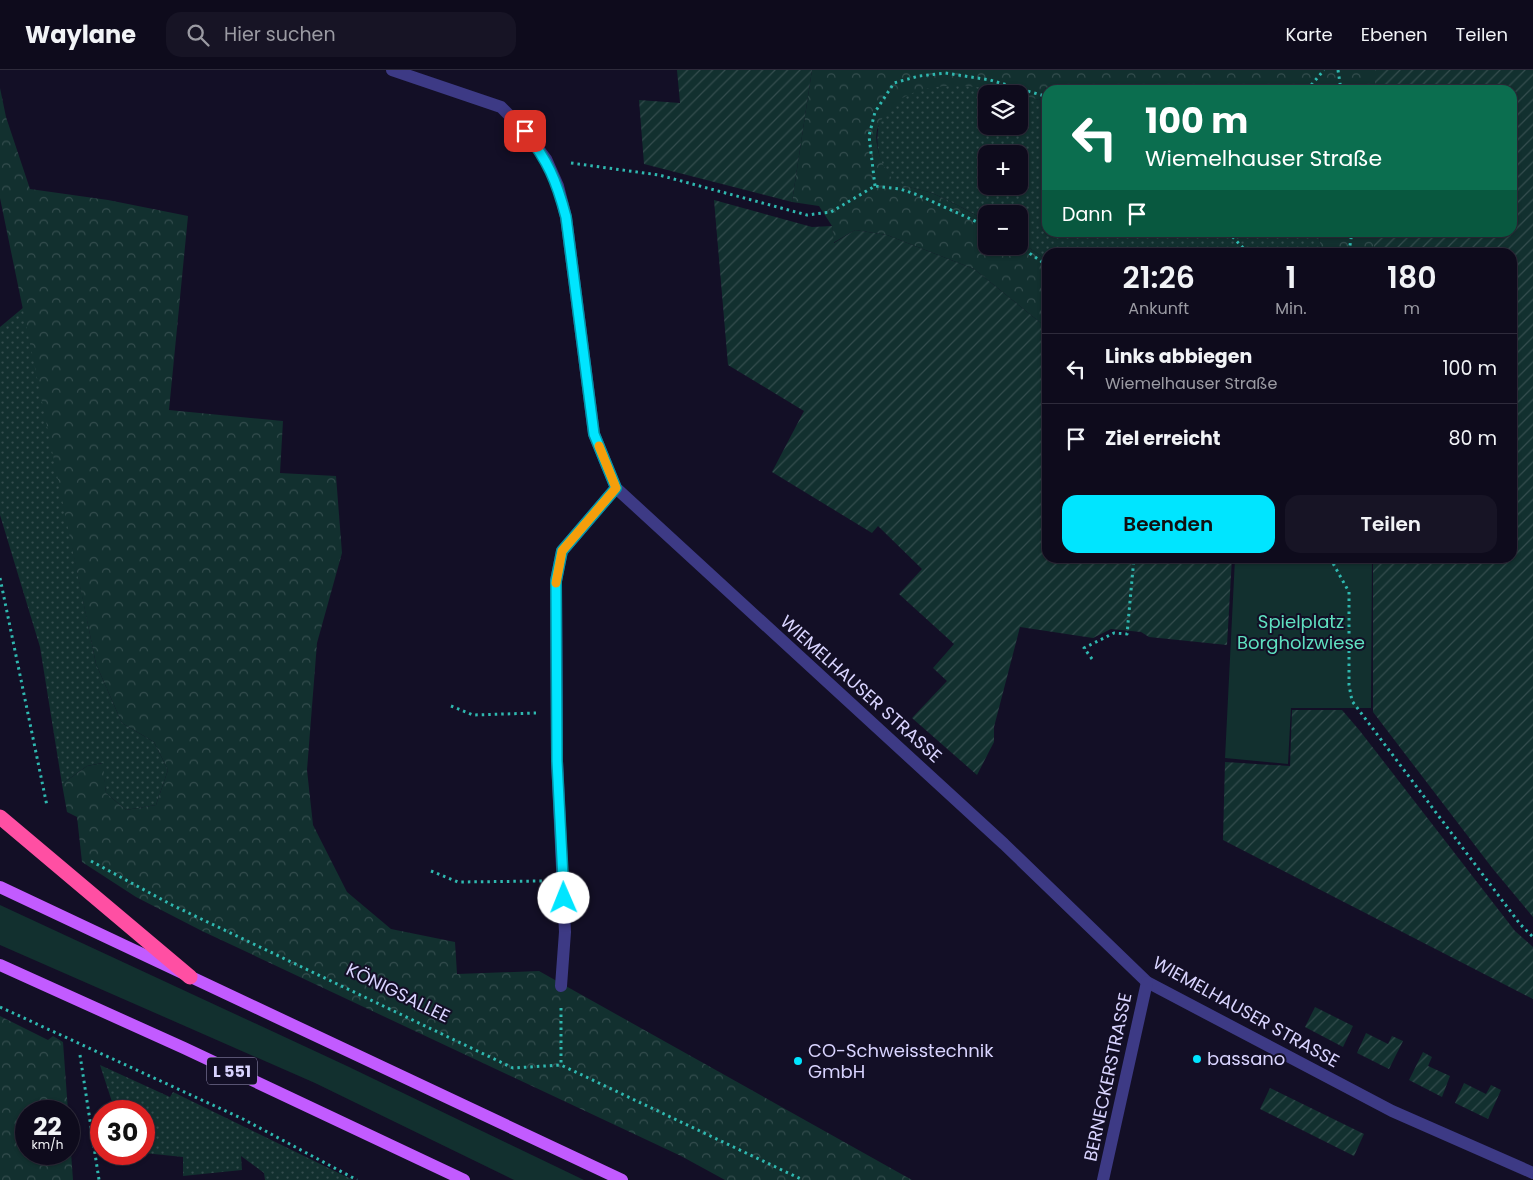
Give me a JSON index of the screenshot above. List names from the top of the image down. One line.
{"streets":{"main road":["L 551"],"street":["WIEMELHAUSER STRASSE","BERNECKERSTRASSE"],"path":["KÖNIGSALLEE"]},"crossings":[["WIEMELHAUSER STRASSE","BERNECKERSTRASSE"]],"parks":["Spielplatz Borgholzwiese"],"places":["bassano","CO-Schweisstechnik GmbH"],"page":{"header":"Waylane","search":"Hier suchen","nav":["Karte","Ebenen","Teilen"],"map_buttons":["+","−"],"turn":["100 m","Wiemelhauser Straße"],"then":"Dann","eta":["21:26","Ankunft","1","Min.","180","m"],"list":[{"name":"Links abbiegen","note":"Wiemelhauser Straße","value":"100 m"},{"name":"Ziel erreicht","value":"80 m"}],"buttons":["Beenden","Teilen"],"speed":"22 km/h","limit":"30"}}
